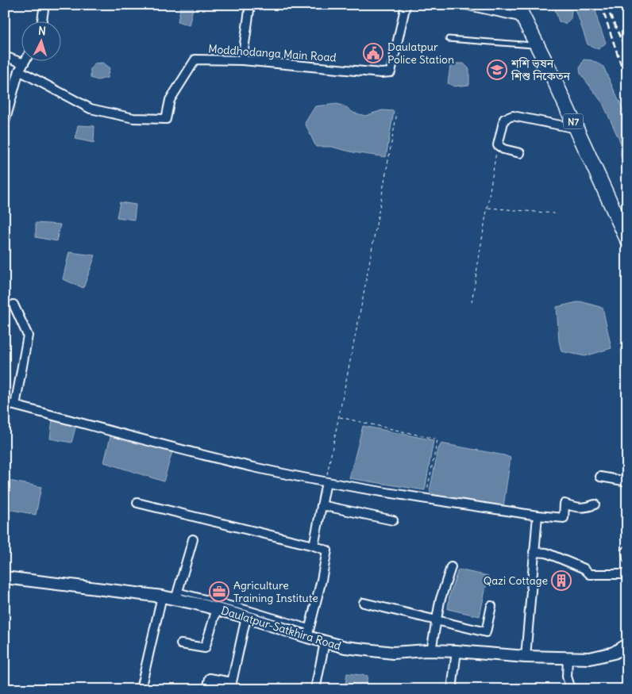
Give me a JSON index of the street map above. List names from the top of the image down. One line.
{"streets":{"highway":["N7"],"main road":["Daulatpur-Satkhira Road"],"street":["Moddhodanga Main Road"]},"places":{"public building":["Daulatpur Police Station"],"school or university":["শশি ভূষন শিশু নিকেতন"],"building":["Qazi Cottage"],"office":["Agriculture Training Institute"]},"north":"top"}
